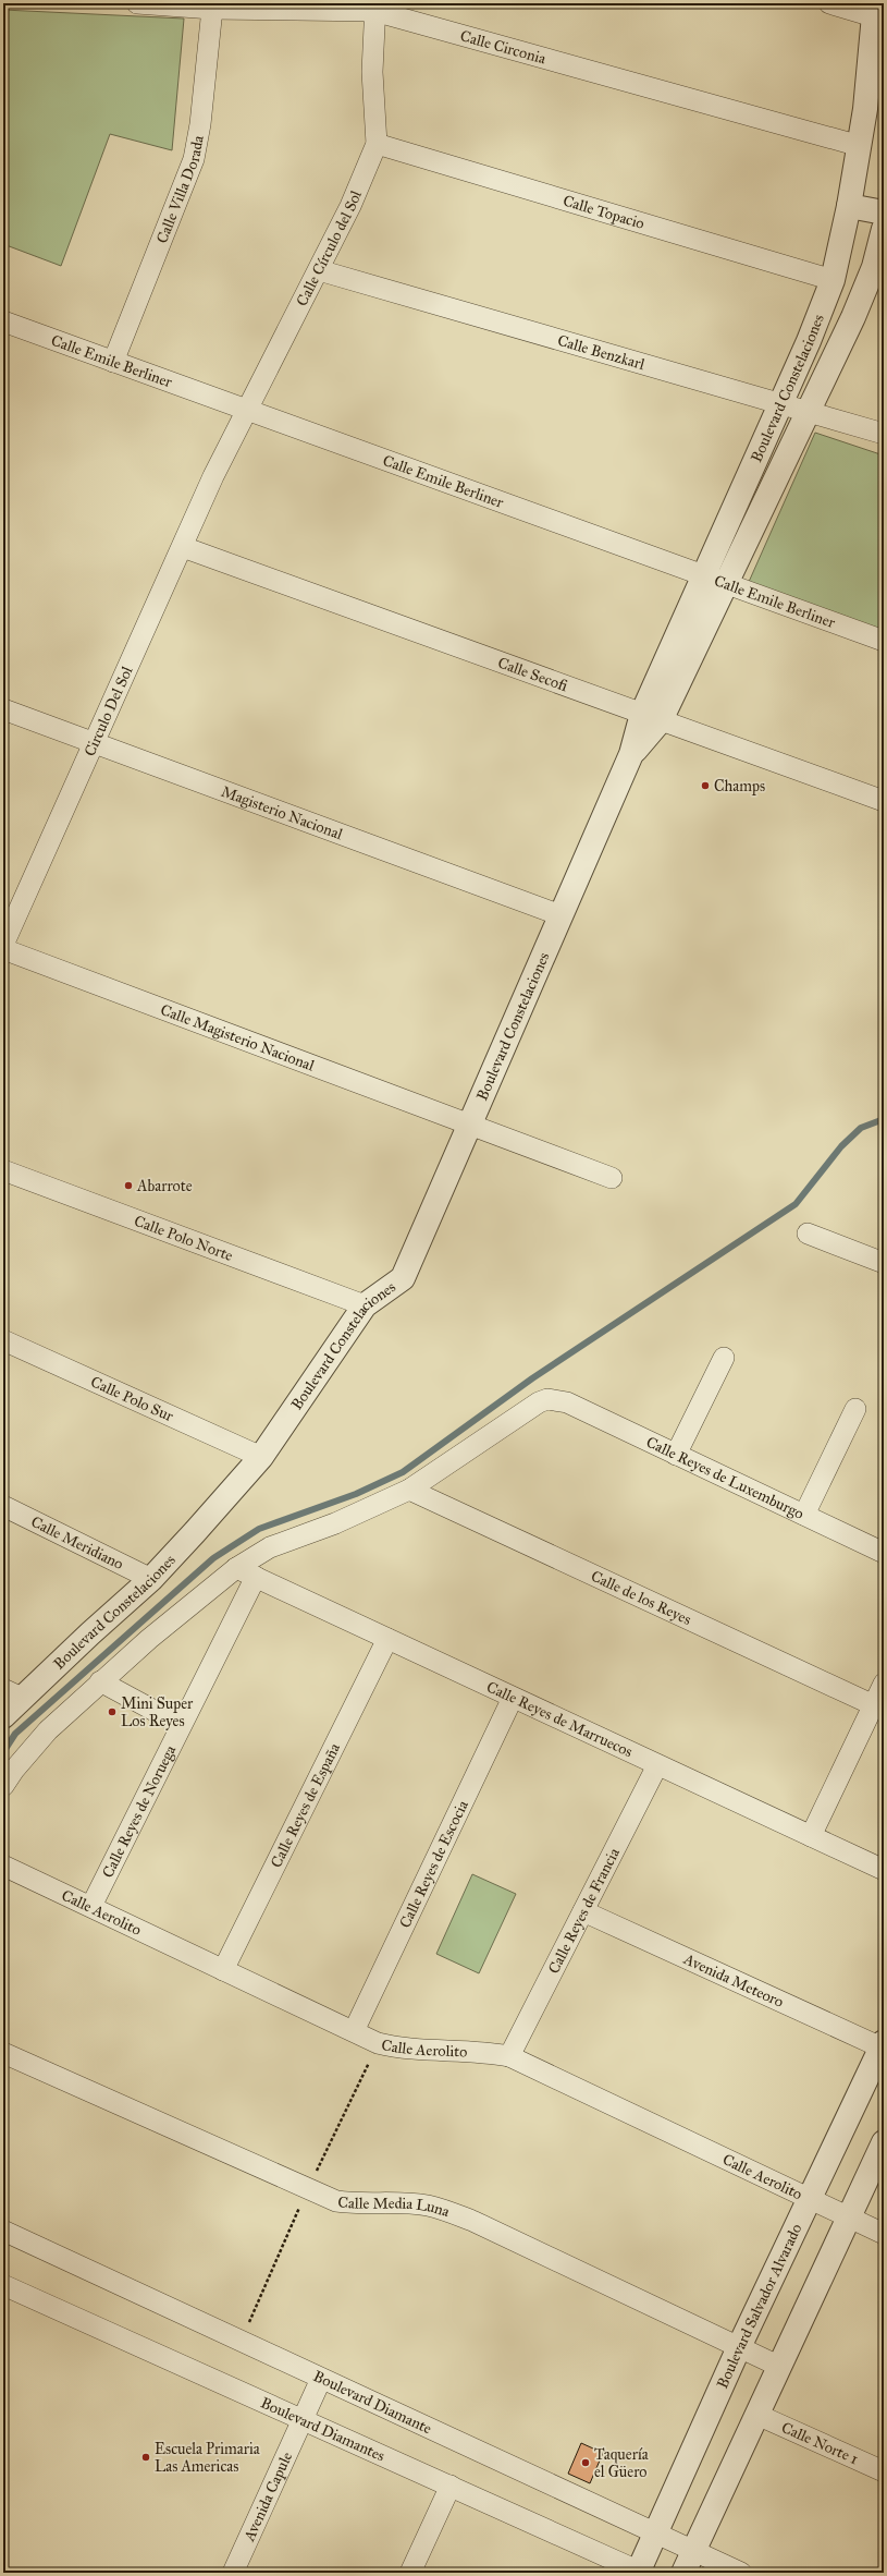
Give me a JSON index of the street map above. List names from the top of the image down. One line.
{"streets":{"street":["Calle Circonia","Calle Villa Dorada","Calle Topacio","Calle Círculo del Sol","Calle Benzkarl","Calle Emile Berliner","Boulevard Constelaciones","Calle Secofi","Circulo Del Sol","Magisterio Nacional","Calle Magisterio Nacional","Calle Polo Norte","Calle Polo Sur","Calle Reyes de Luxemburgo","Calle Meridiano","Calle de los Reyes","Calle Reyes de Marruecos","Calle Reyes de España","Calle Reyes de Noruega","Calle Reyes de Escocia","Calle Reyes de Francia","Calle Aerolito","Avenida Meteoro","Calle Media Luna","Boulevard Salvador Alvarado","Boulevard Diamante","Boulevard Diamantes","Calle Norte 1","Avenida Capule"]},"crossings":[["Calle Circonia","Calle Villa Dorada"],["Calle Circonia","Calle Círculo del Sol"],["Calle Circonia","Boulevard Constelaciones"],["Calle Villa Dorada","Calle Emile Berliner"],["Calle Topacio","Calle Círculo del Sol"],["Calle Topacio","Boulevard Constelaciones"],["Calle Círculo del Sol","Calle Benzkarl"],["Calle Círculo del Sol","Calle Emile Berliner"],["Calle Círculo del Sol","Circulo Del Sol"],["Calle Benzkarl","Boulevard Constelaciones"],["Calle Emile Berliner","Boulevard Constelaciones"],["Boulevard Constelaciones","Calle Secofi"],["Boulevard Constelaciones","Magisterio Nacional"],["Boulevard Constelaciones","Calle Magisterio Nacional"],["Boulevard Constelaciones","Calle Polo Norte"],["Boulevard Constelaciones","Calle Polo Sur"],["Boulevard Constelaciones","Calle Meridiano"],["Calle Secofi","Circulo Del Sol"],["Circulo Del Sol","Magisterio Nacional"],["Calle Reyes de Luxemburgo","Calle de los Reyes"],["Calle Reyes de Marruecos","Calle Reyes de España"],["Calle Reyes de Marruecos","Calle Reyes de Noruega"],["Calle Reyes de Marruecos","Calle Reyes de Escocia"],["Calle Reyes de Marruecos","Calle Reyes de Francia"],["Calle Reyes de España","Calle Aerolito"],["Calle Reyes de Noruega","Calle Aerolito"],["Calle Reyes de Escocia","Calle Aerolito"],["Calle Reyes de Francia","Calle Aerolito"],["Calle Reyes de Francia","Avenida Meteoro"],["Calle Aerolito","Boulevard Salvador Alvarado"],["Avenida Meteoro","Boulevard Salvador Alvarado"],["Calle Media Luna","Boulevard Salvador Alvarado"],["Boulevard Salvador Alvarado","Boulevard Diamante"],["Boulevard Salvador Alvarado","Boulevard Diamantes"],["Boulevard Diamante","Avenida Capule"],["Boulevard Diamantes","Avenida Capule"]],"places":["Champs","Abarrote","Mini Super Los Reyes","Escuela Primaria Las Americas","Taquería el Güero"]}
